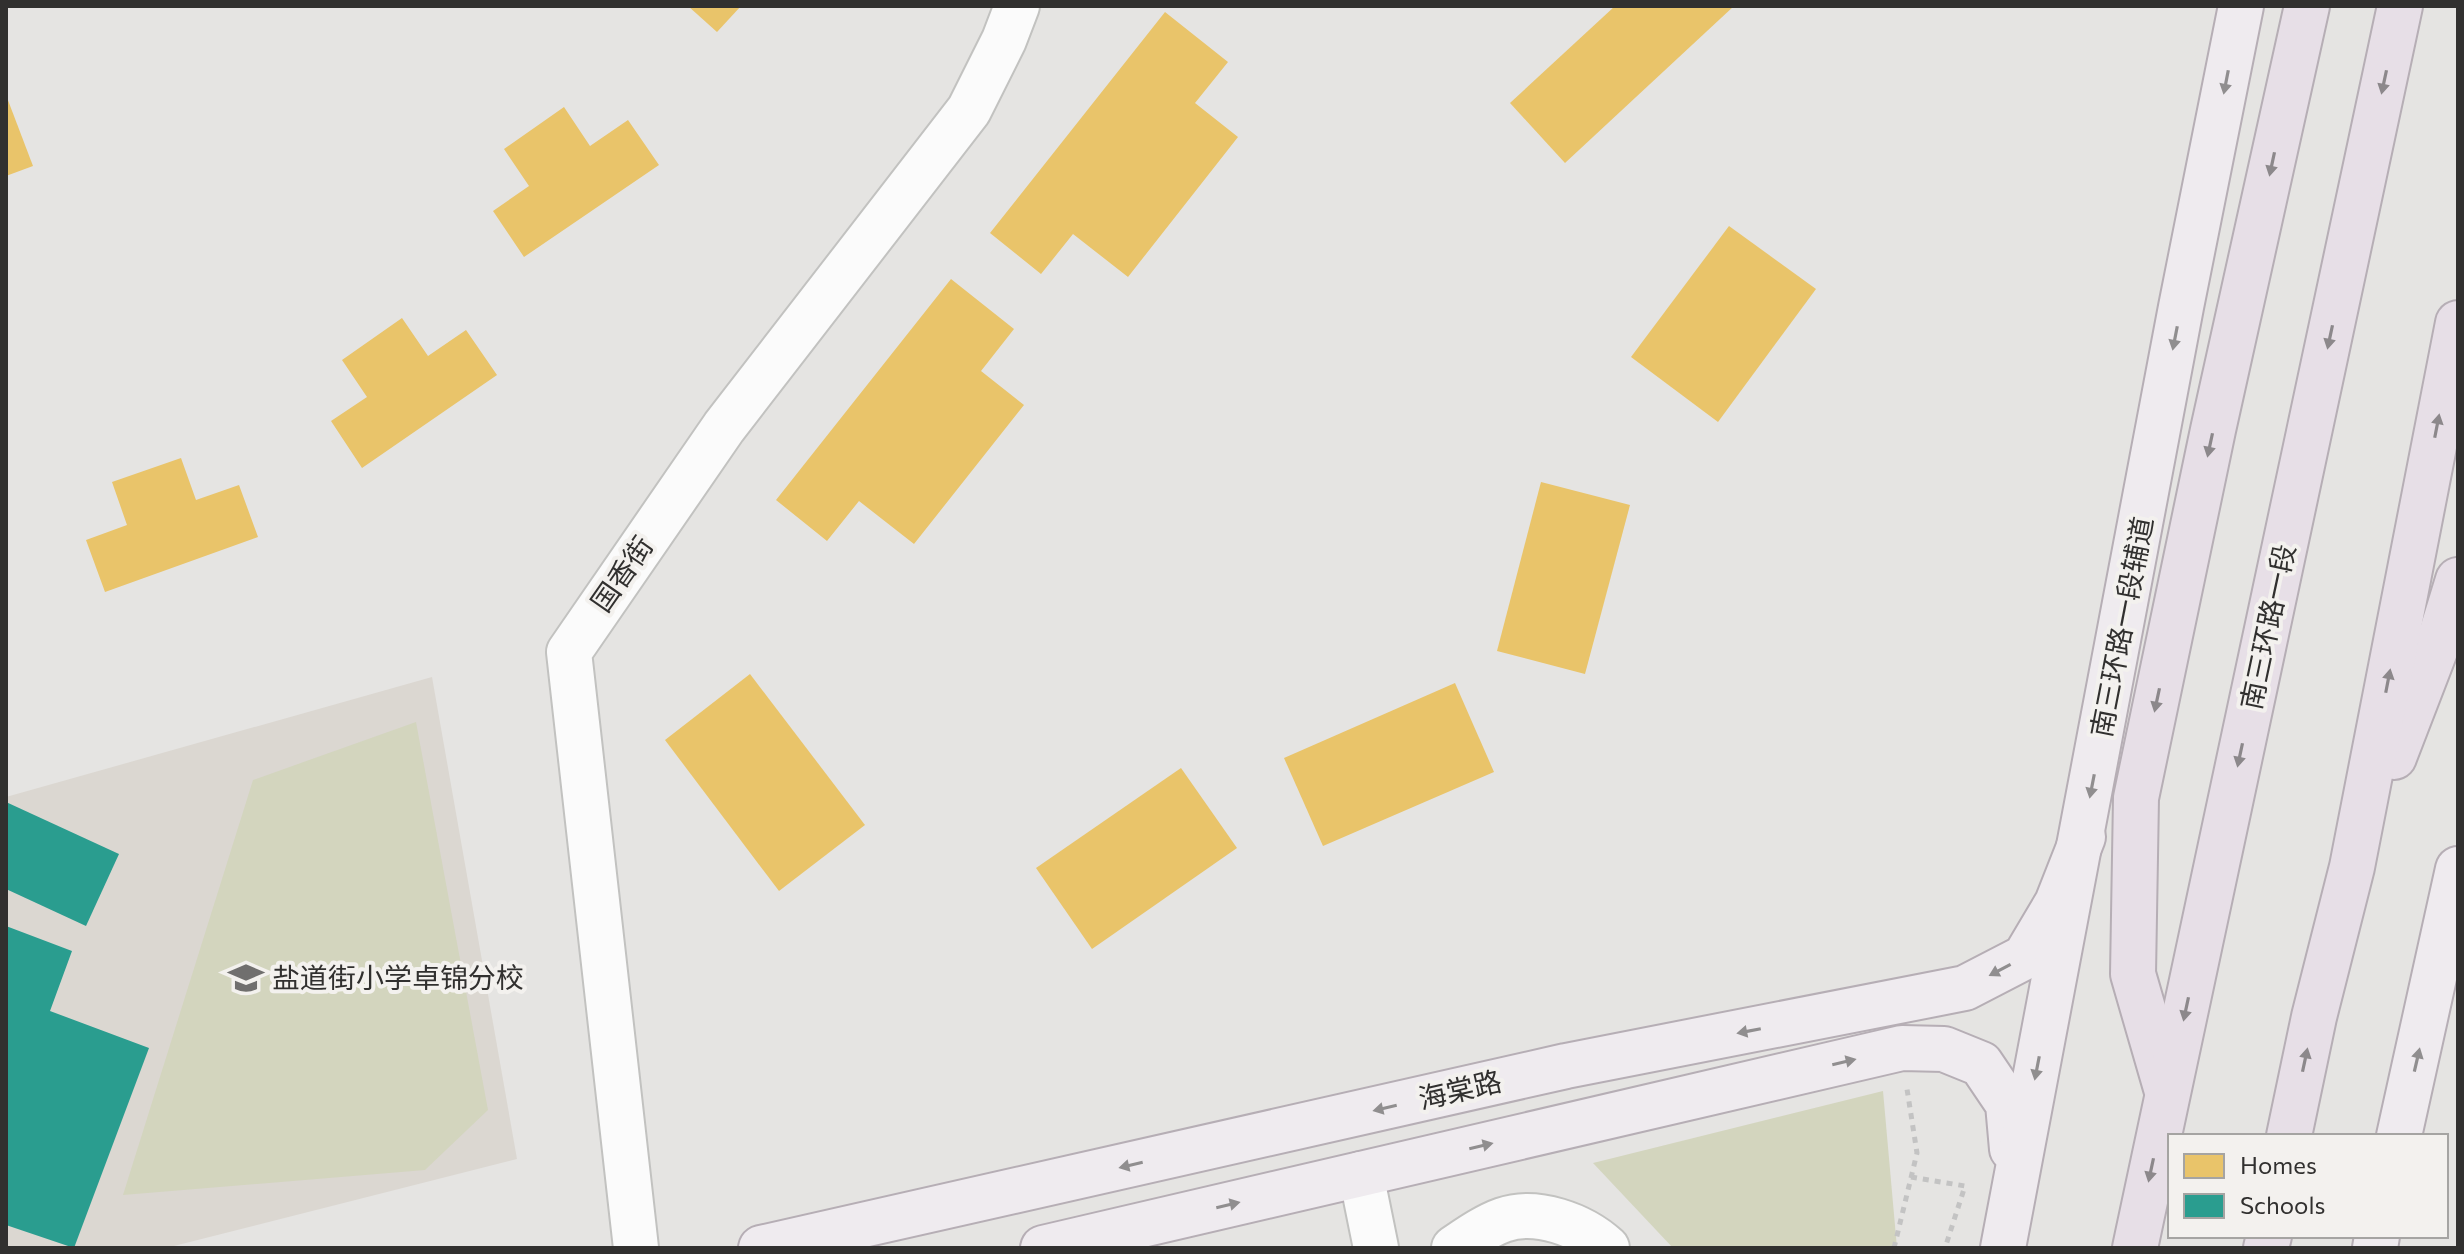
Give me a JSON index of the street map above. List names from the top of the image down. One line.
{"streets":{"highway":["南三环路一段"],"main road":["南三环路一段辅道","海棠路"],"street":["国香街"]},"crossings":[["南三环路一段辅道","海棠路"]],"one_way":["南三环路一段辅道"],"places":{"school or university":["盐道街小学卓锦分校"]},"legend":["Homes","Schools"]}
